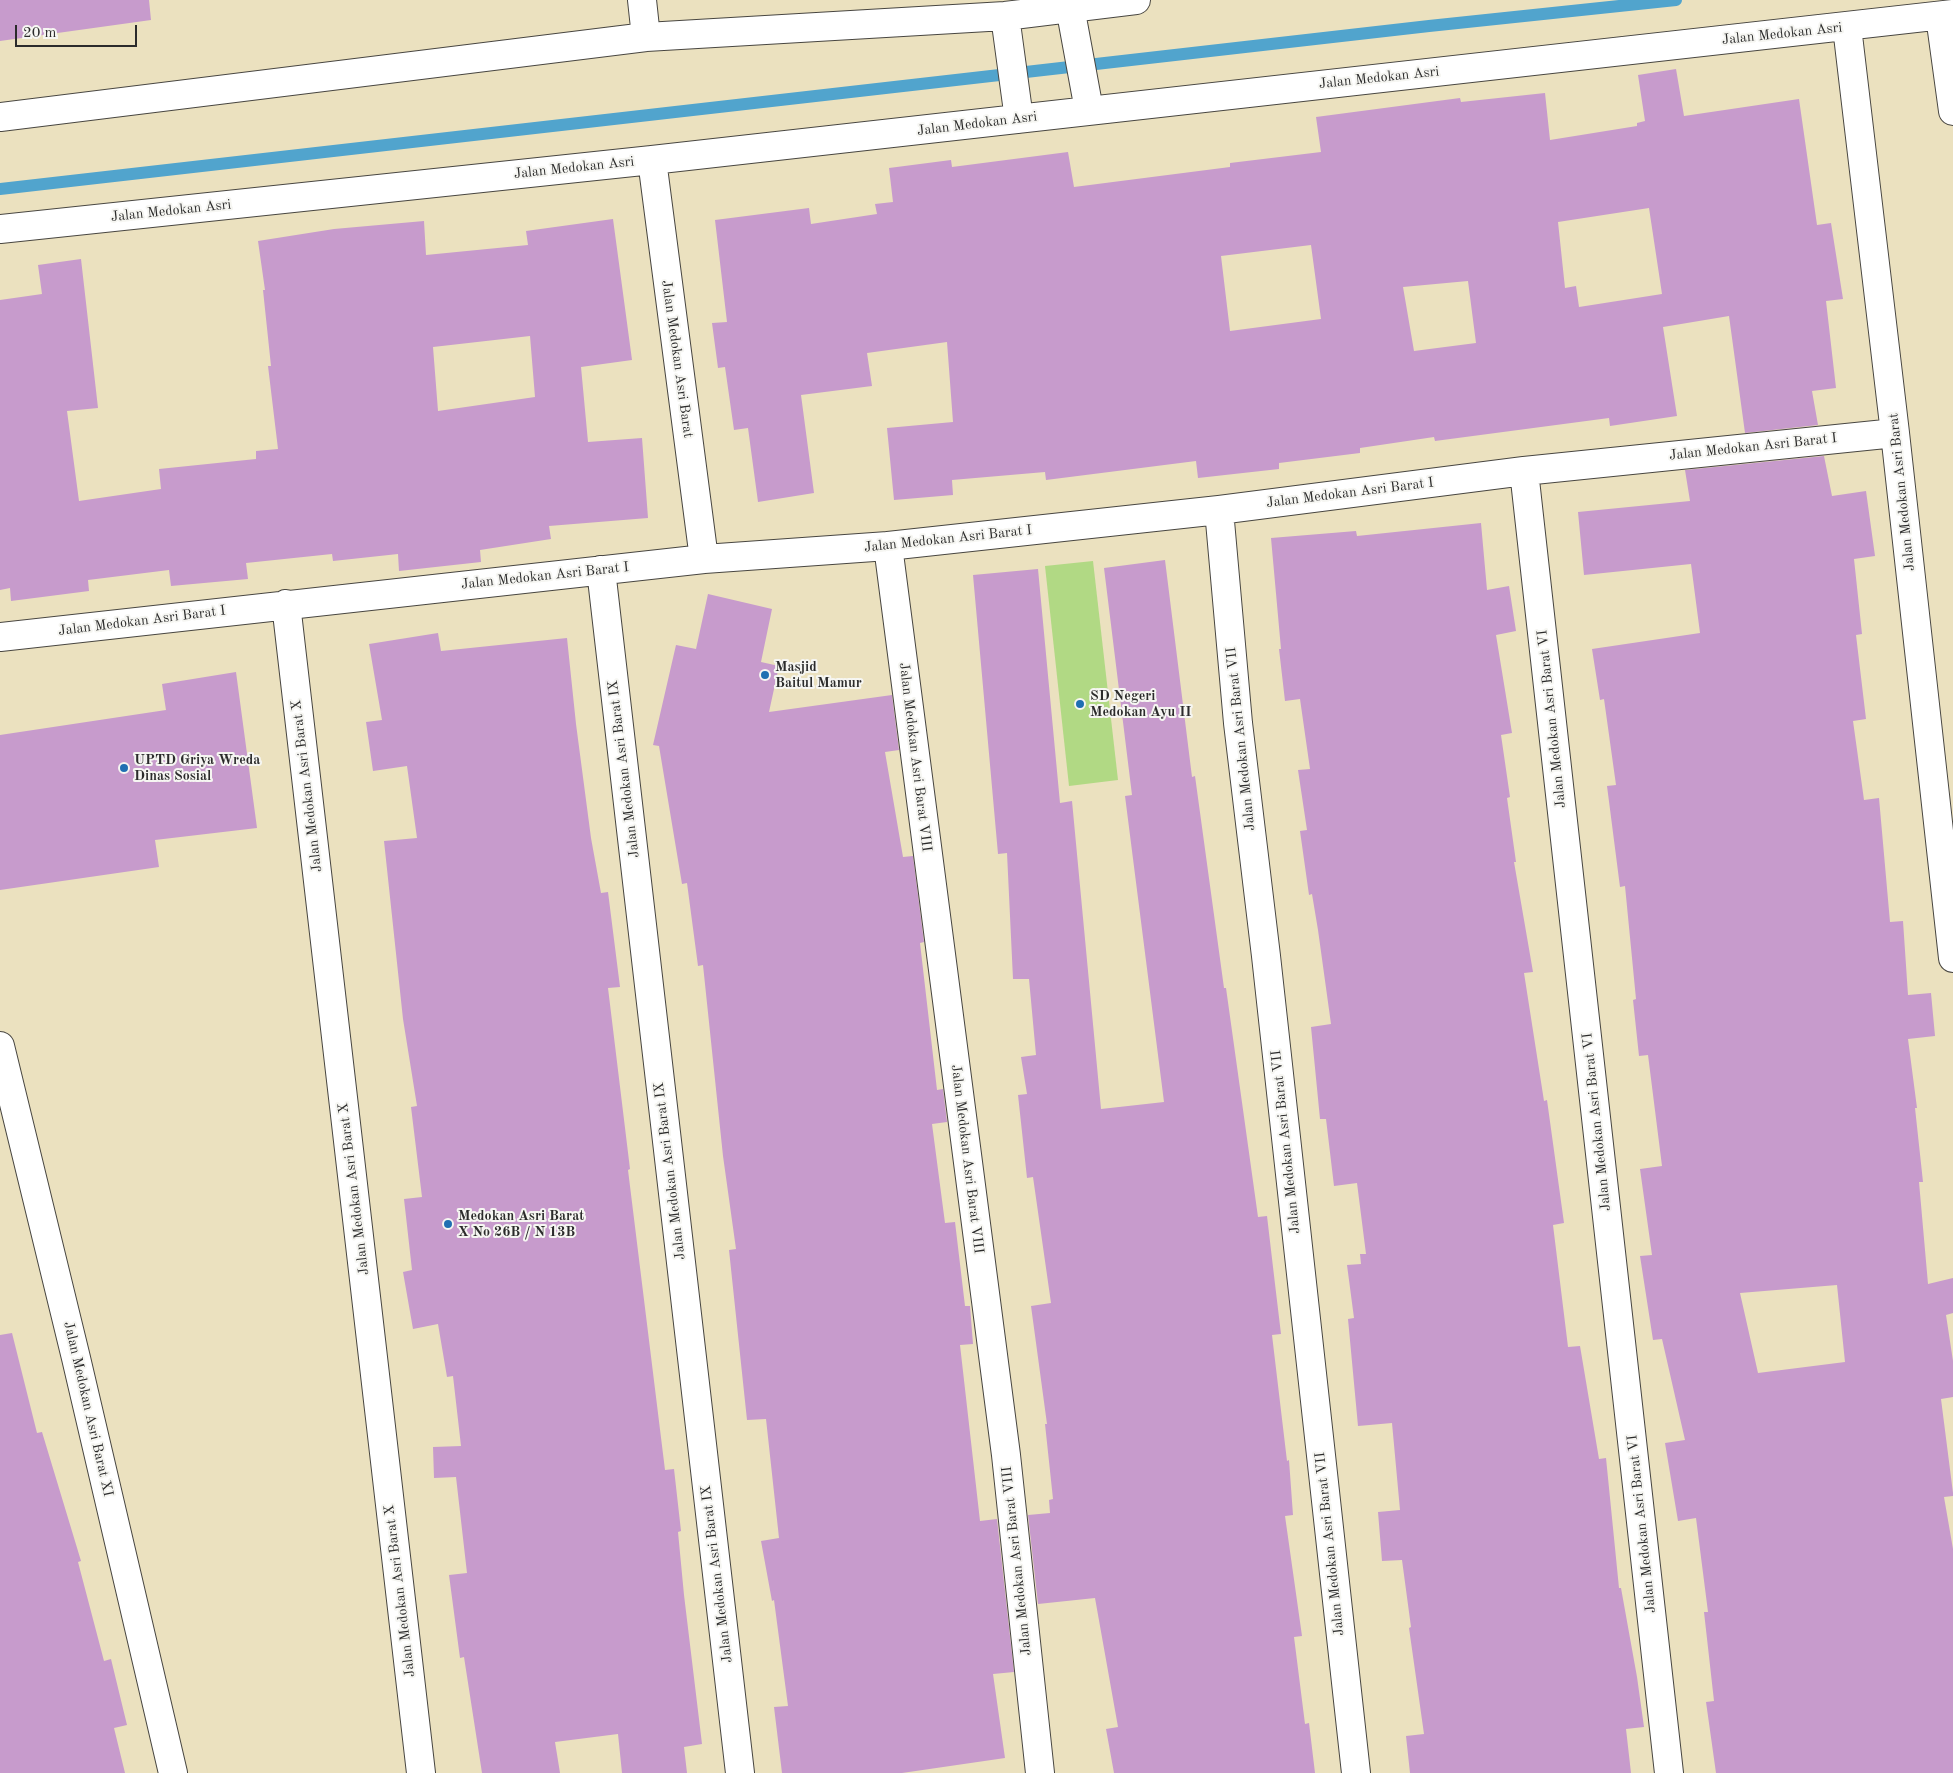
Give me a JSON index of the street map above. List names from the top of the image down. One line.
{"streets":{"street":["Jalan Medokan Asri","Jalan Medokan Asri Barat","Jalan Medokan Asri Barat I","Jalan Medokan Asri Barat VI","Jalan Medokan Asri Barat VII","Jalan Medokan Asri Barat VIII","Jalan Medokan Asri Barat IX","Jalan Medokan Asri Barat X","Jalan Medokan Asri Barat XI"]},"crossings":[["Jalan Medokan Asri","Jalan Medokan Asri Barat"],["Jalan Medokan Asri Barat","Jalan Medokan Asri Barat I"],["Jalan Medokan Asri Barat I","Jalan Medokan Asri Barat VI"],["Jalan Medokan Asri Barat I","Jalan Medokan Asri Barat VII"],["Jalan Medokan Asri Barat I","Jalan Medokan Asri Barat VIII"],["Jalan Medokan Asri Barat I","Jalan Medokan Asri Barat IX"],["Jalan Medokan Asri Barat I","Jalan Medokan Asri Barat X"]],"places":["Masjid Baitul Mamur","SD Negeri Medokan Ayu II","UPTD Griya Wreda Dinas Sosial","Medokan Asri Barat X No 26B / N 13B"],"scale_bar":"20 m"}
